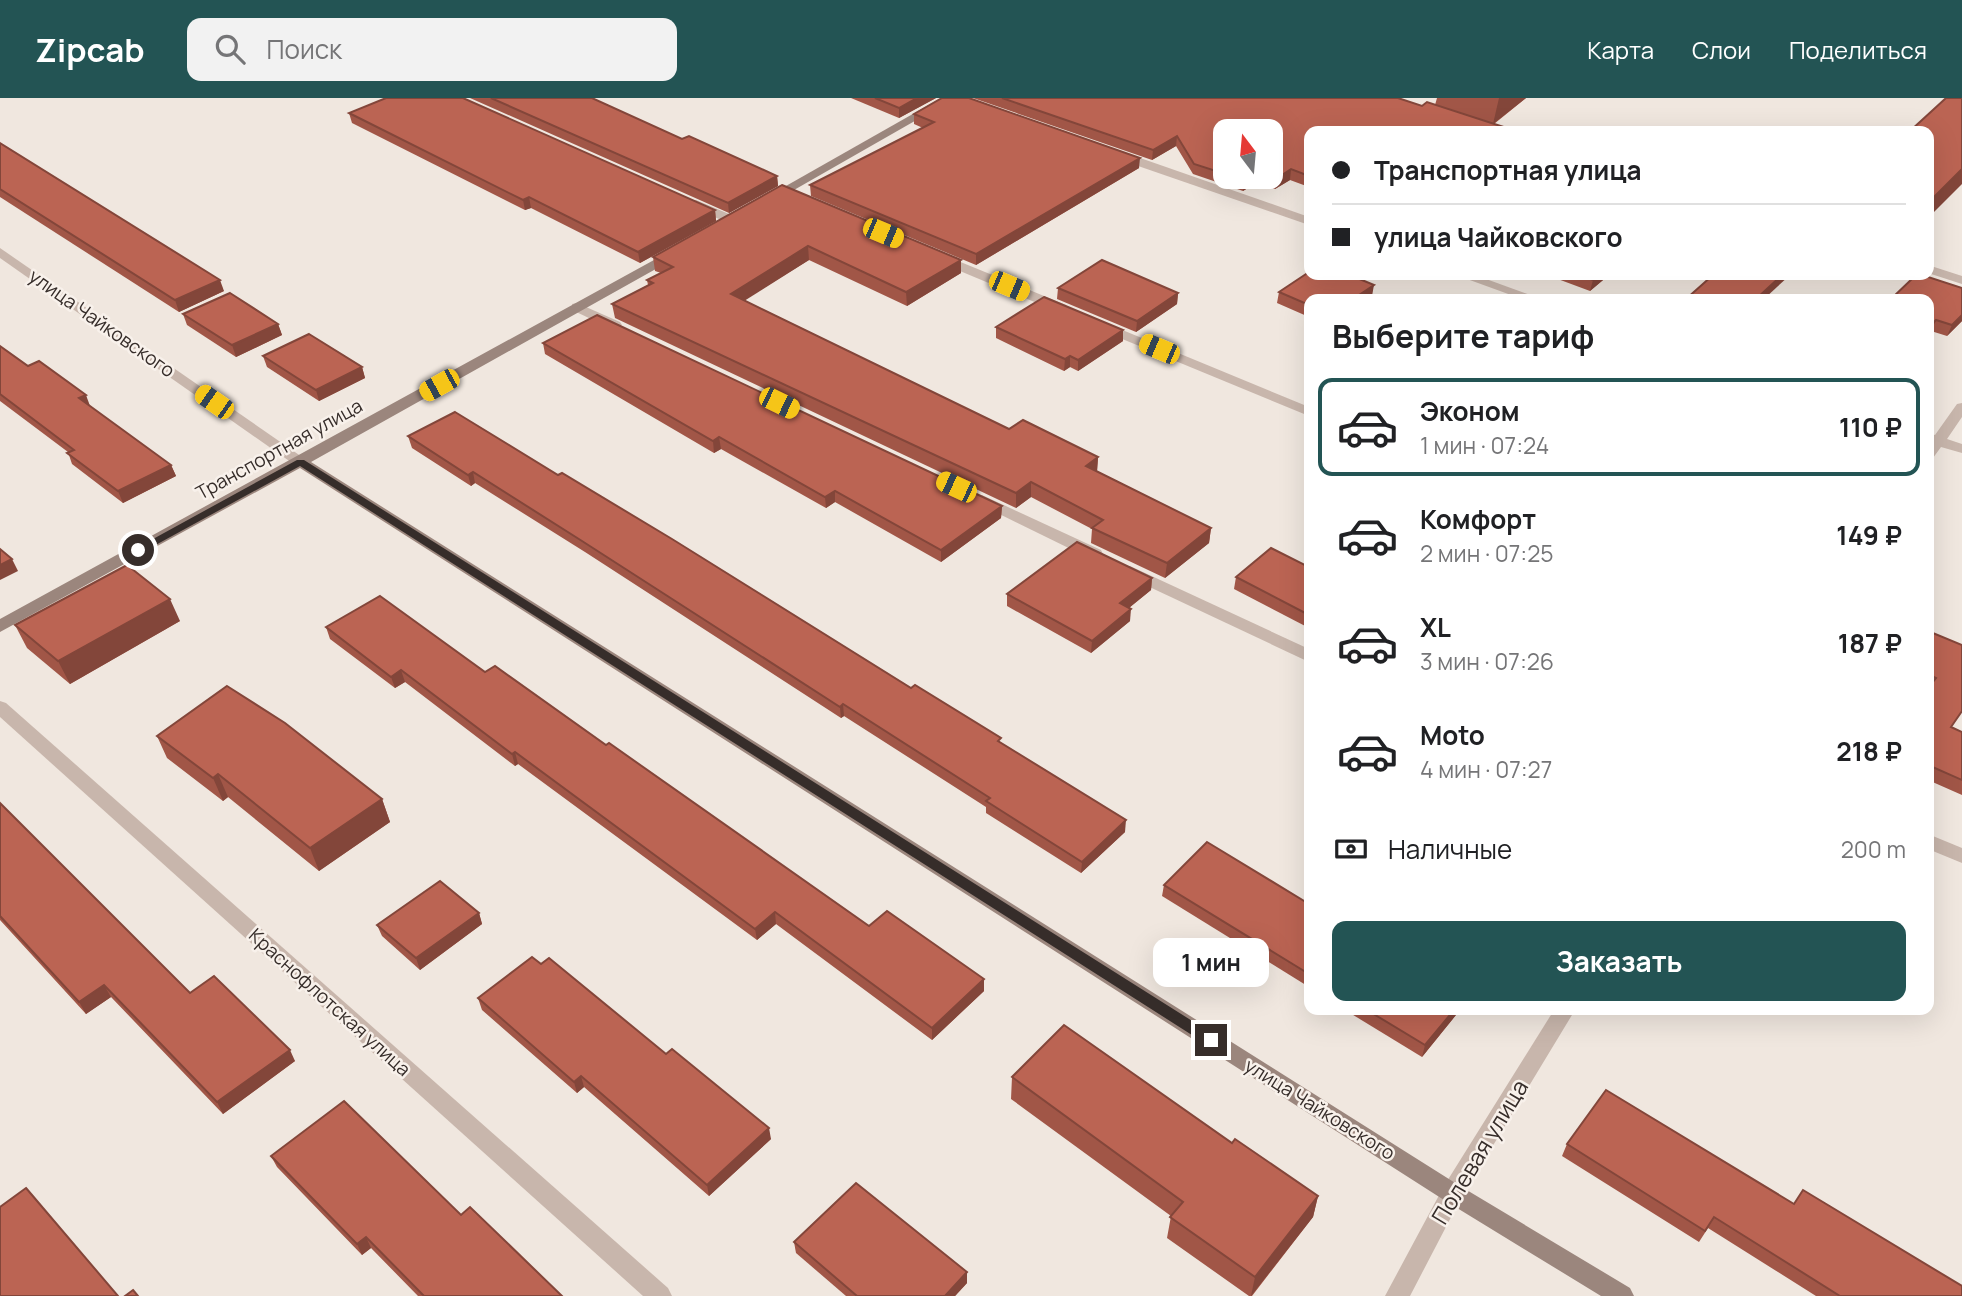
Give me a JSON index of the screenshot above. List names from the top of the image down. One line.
{"streets":{"street":["улица Чайковского","Транспортная улица","Краснофлотская улица","Полевая улица"]},"crossings":[["улица Чайковского","Транспортная улица"],["улица Чайковского","Полевая улица"]],"north":"top","page":{"header":"Zipcab","search":"Поиск","nav":["Карта","Слои","Поделиться"],"banner":["Транспортная улица","улица Чайковского"],"heading":"Выберите тариф","list":[{"name":"Эконом","note":"1 мин · 07:24","value":"110 ₽"},{"name":"Комфорт","note":"2 мин · 07:25","value":"149 ₽"},{"name":"XL","note":"3 мин · 07:26","value":"187 ₽"},{"name":"Moto","note":"4 мин · 07:27","value":"218 ₽"}],"pay":["Наличные","200 m"],"buttons":"Заказать","bubble":"1 мин"}}
